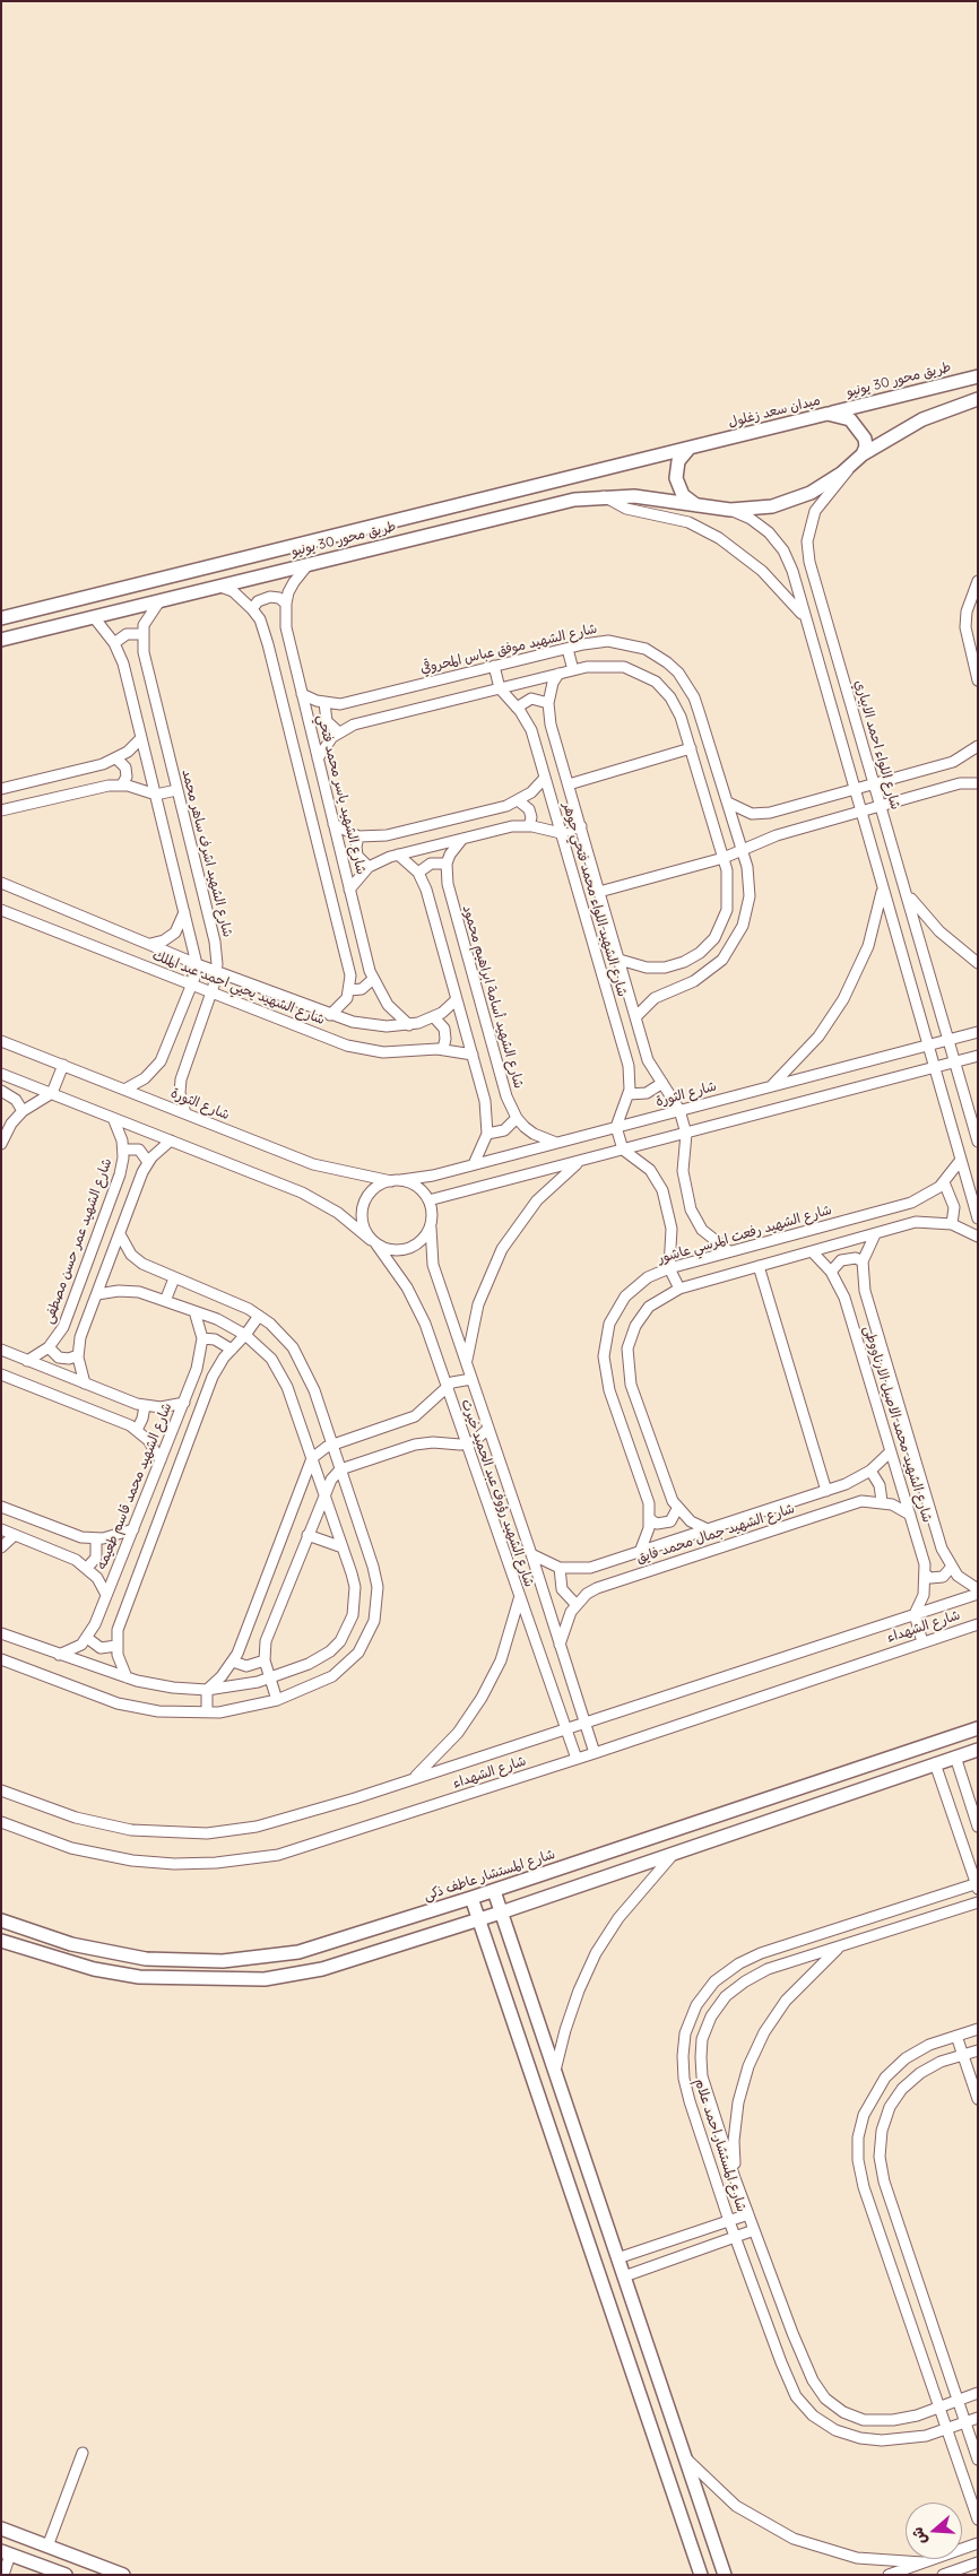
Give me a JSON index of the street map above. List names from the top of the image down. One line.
{"streets":{"street":["طريق محور 30 يونيو","ميدان سعد زغلول","شارع الشهيد موفق عباس المحروقي","شارع اللواء احمد الابياري","شارع الشهيد ياسر محمد فتحي","شارع الشهيد اشرف ساهر محمد","شارع الشهيد اللواء محمد فتحي جوهر","شارع الشهيد يحيي احمد عبد الملك","شارع الشهيد أسامة ابراهيم محمود","شارع الثورة","شارع الشهيد رفعت المرسي عاشور","شارع الشهيد عمر حسن مصطفى","شارع الشهيد محمد الاصيل الارناووطى","شارع الشهيد محمد قاسم طعيمه","شارع الشهيد رؤوف عبد الحميد خيرت","شارع الشهيد جمال محمد فايق","شارع الشهداء","شارع المستشار عاطف ذكى","شارع المستشار احمد علام"]},"crossings":[["طريق محور 30 يونيو","ميدان سعد زغلول"],["طريق محور 30 يونيو","شارع الشهيد ياسر محمد فتحي"],["طريق محور 30 يونيو","شارع الشهيد اشرف ساهر محمد"],["شارع الشهيد موفق عباس المحروقي","شارع الشهيد ياسر محمد فتحي"],["شارع الشهيد موفق عباس المحروقي","شارع الشهيد اللواء محمد فتحي جوهر"],["شارع اللواء احمد الابياري","شارع الثورة"],["شارع الشهيد ياسر محمد فتحي","شارع الشهيد يحيي احمد عبد الملك"],["شارع الشهيد اشرف ساهر محمد","شارع الشهيد يحيي احمد عبد الملك"],["شارع الشهيد اشرف ساهر محمد","شارع الثورة"],["شارع الشهيد اللواء محمد فتحي جوهر","شارع الثورة"],["شارع الشهيد أسامة ابراهيم محمود","شارع الثورة"],["شارع الثورة","شارع الشهيد رؤوف عبد الحميد خيرت"],["شارع الشهيد رفعت المرسي عاشور","شارع الشهيد جمال محمد فايق"],["شارع الشهيد محمد الاصيل الارناووطى","شارع الشهيد جمال محمد فايق"],["شارع الشهيد محمد الاصيل الارناووطى","شارع الشهداء"],["شارع الشهيد رؤوف عبد الحميد خيرت","شارع الشهيد جمال محمد فايق"],["شارع الشهيد رؤوف عبد الحميد خيرت","شارع الشهداء"]],"north":"left"}
